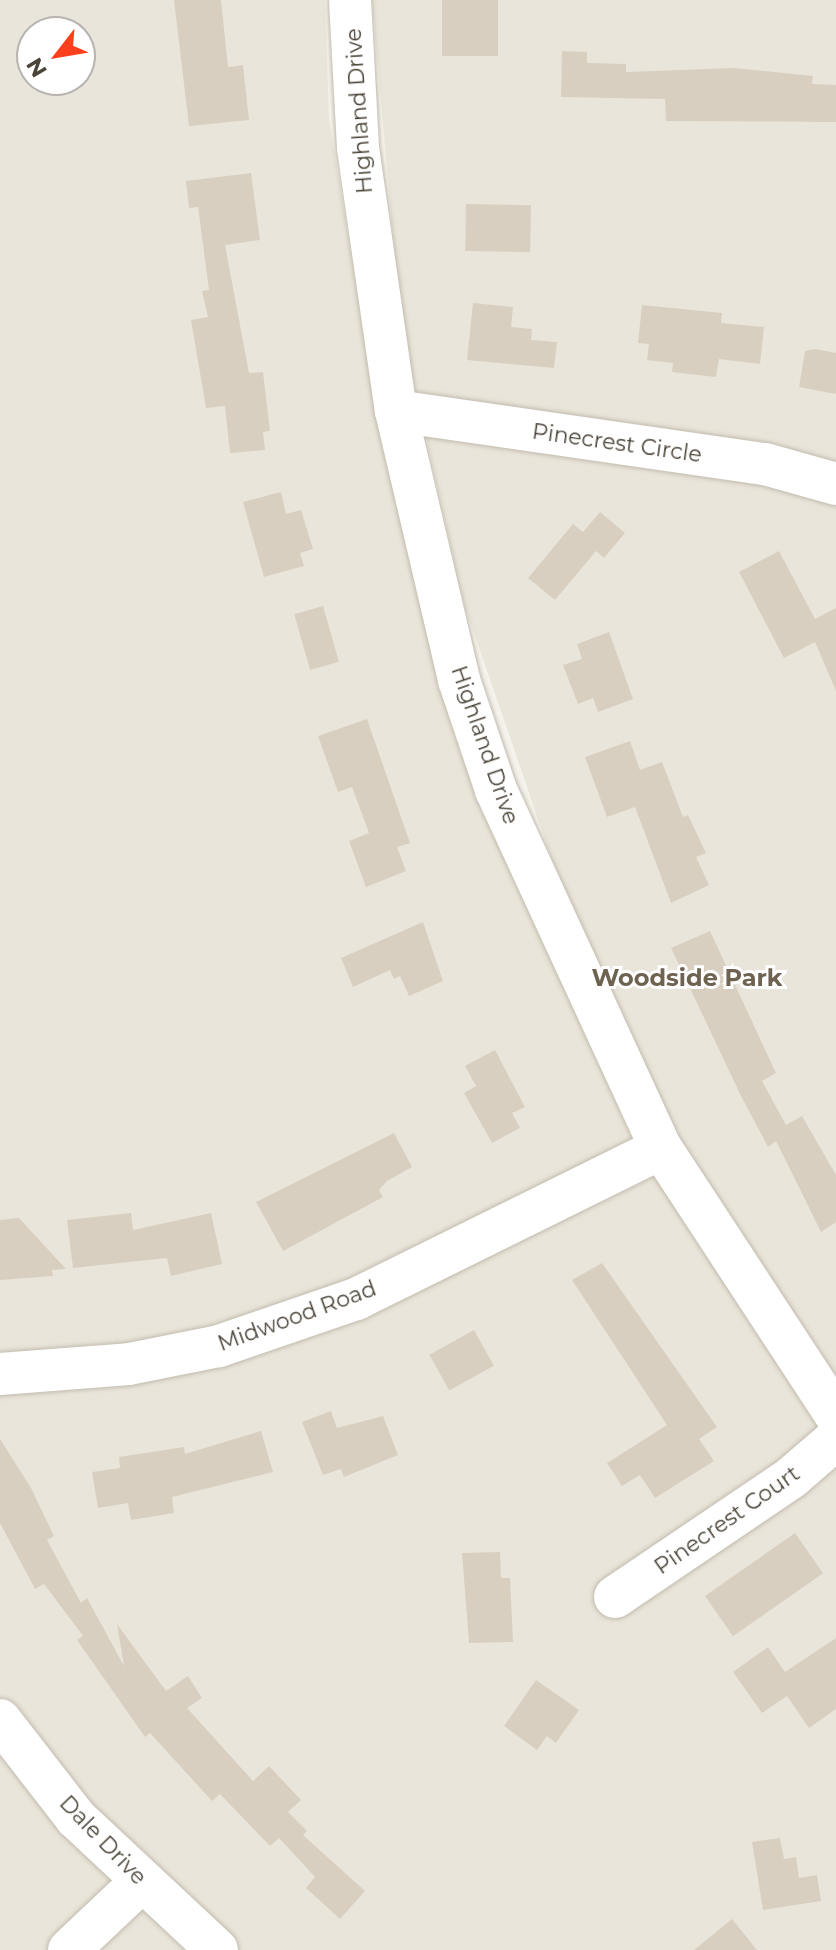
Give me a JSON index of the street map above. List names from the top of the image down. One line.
{"streets":{"street":["Highland Drive","Pinecrest Circle","Midwood Road","Pinecrest Court","Dale Drive"]},"crossings":[["Highland Drive","Pinecrest Circle"],["Highland Drive","Midwood Road"]],"districts":["Woodside Park"],"north":"bottom left"}
